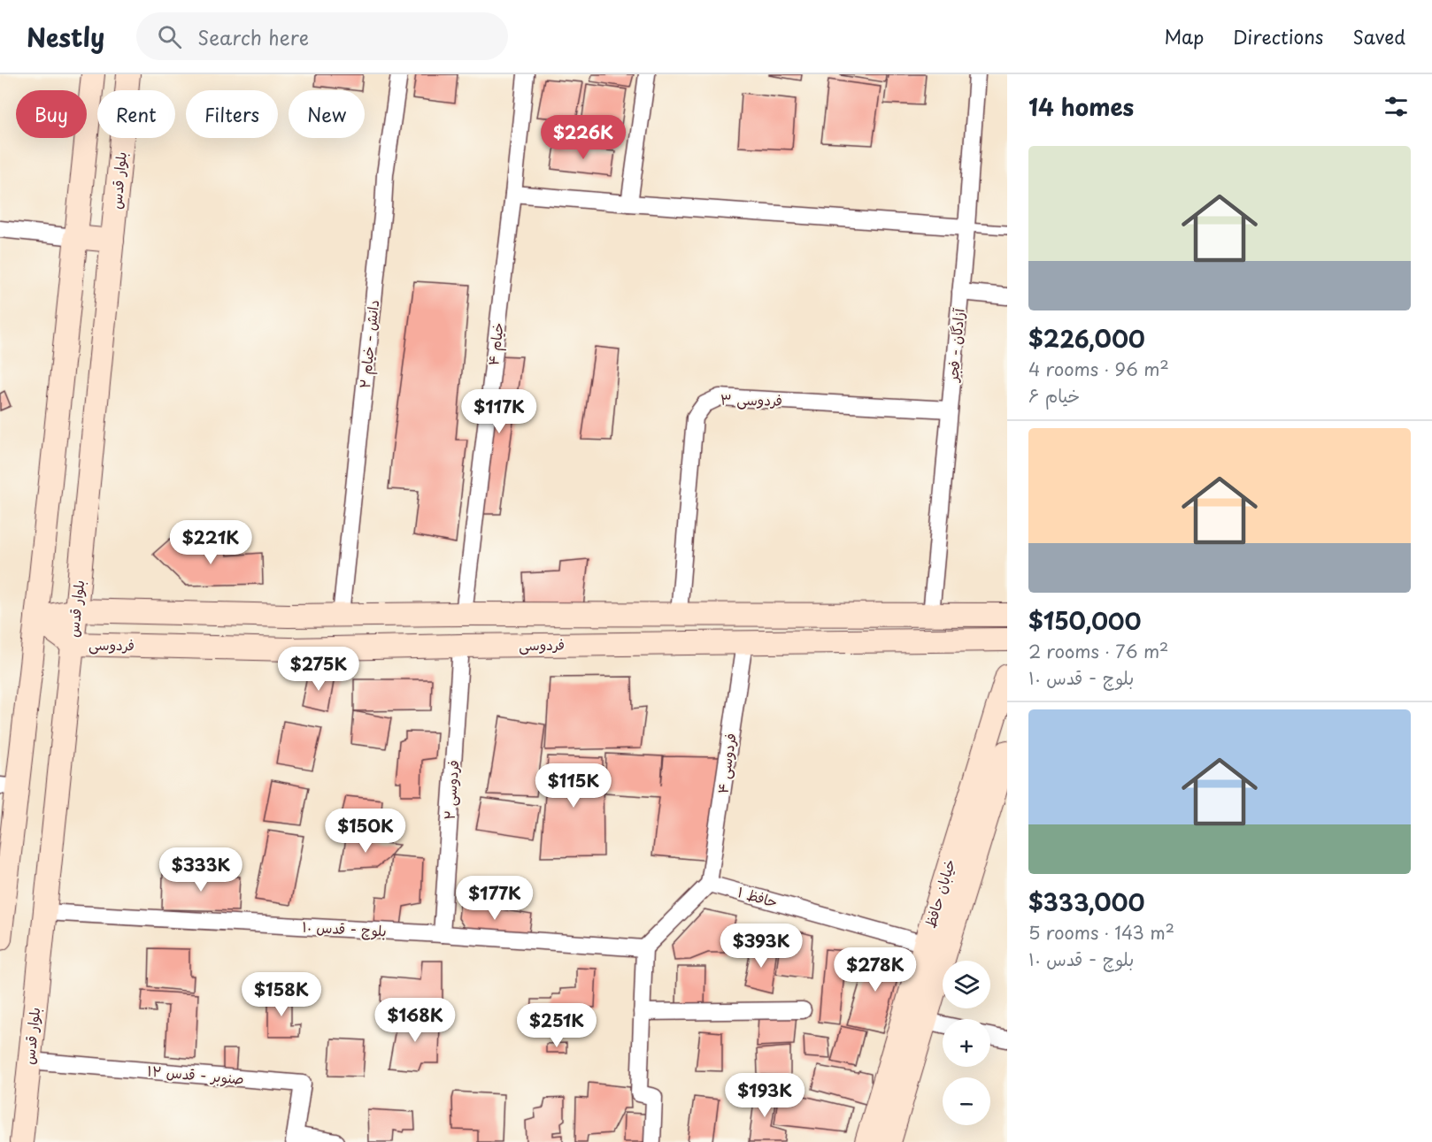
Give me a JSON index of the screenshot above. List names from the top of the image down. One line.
{"streets":{"main road":["بلوار قدس","فردوسی","خیابان حافظ"],"street":["دانش - خیام ۲","خیام ۴","آزادگان - فجر","فردوسی ۳","فردوسی ۴","فردوسی ۲","حافظ ۱","بلوچ - قدس ۱۰","صنوبر - قدس ۱۲"]},"crossings":[["بلوار قدس","فردوسی"],["بلوار قدس","بلوچ - قدس ۱۰"],["بلوار قدس","صنوبر - قدس ۱۲"],["آزادگان - فجر","فردوسی ۳"],["فردوسی","فردوسی ۴"],["فردوسی","فردوسی ۲"],["فردوسی ۴","حافظ ۱"],["فردوسی ۲","بلوچ - قدس ۱۰"],["خیابان حافظ","حافظ ۱"]],"page":{"header":"Nestly","search":"Search here","nav":["Map","Directions","Saved"],"heading":"14 homes","chip":["Buy","Rent","Filters","New"],"price":["$226K","$117K","$221K","$275K","$115K","$150K","$333K","$177K","$393K","$278K","$158K","$168K","$251K","$193K"],"list":[{"name":"$226,000","note":"4 rooms · 96 m² · خیام ۶"},{"name":"$150,000","note":"2 rooms · 76 m² · بلوچ - قدس ۱۰"},{"name":"$333,000","note":"5 rooms · 143 m² · بلوچ - قدس ۱۰"}],"map_buttons":["+","−"]}}
